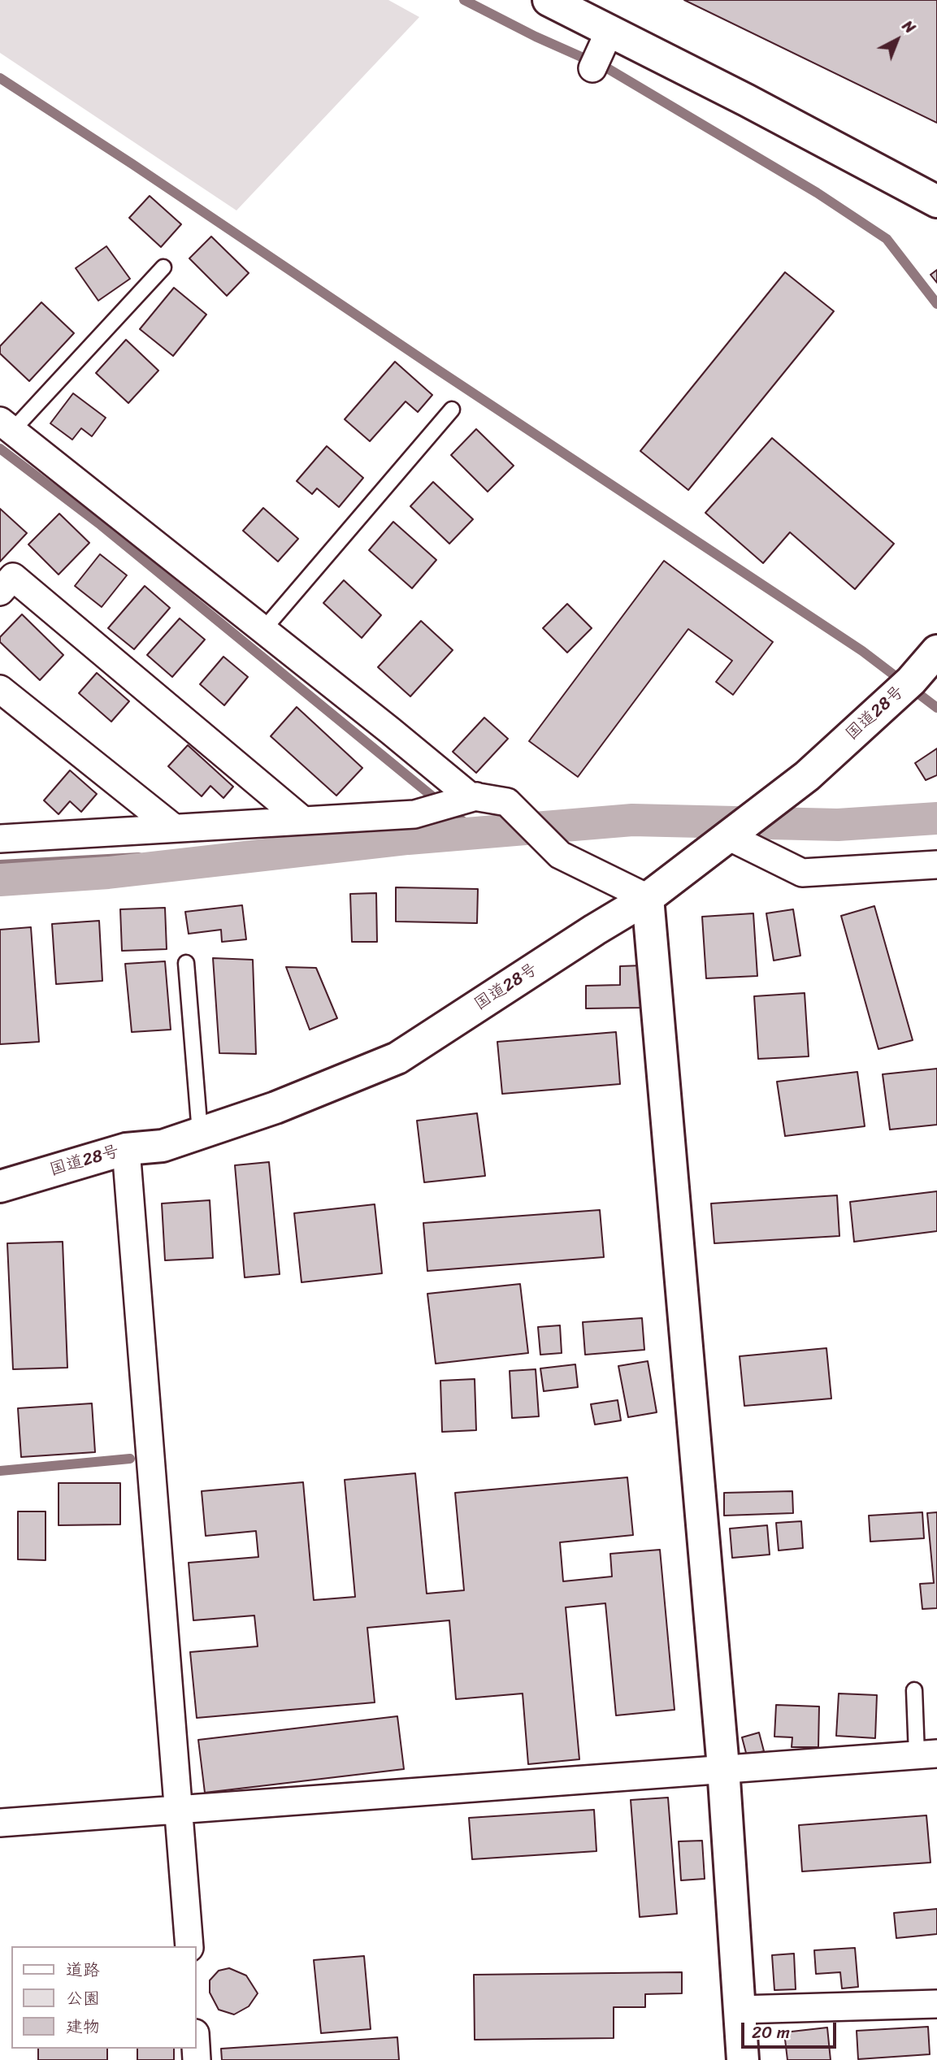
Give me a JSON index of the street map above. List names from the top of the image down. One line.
{"streets":{"main road":["国道28号"]},"legend":["道路","公園","建物"],"scale_bar":"20 m","north":"top right"}
